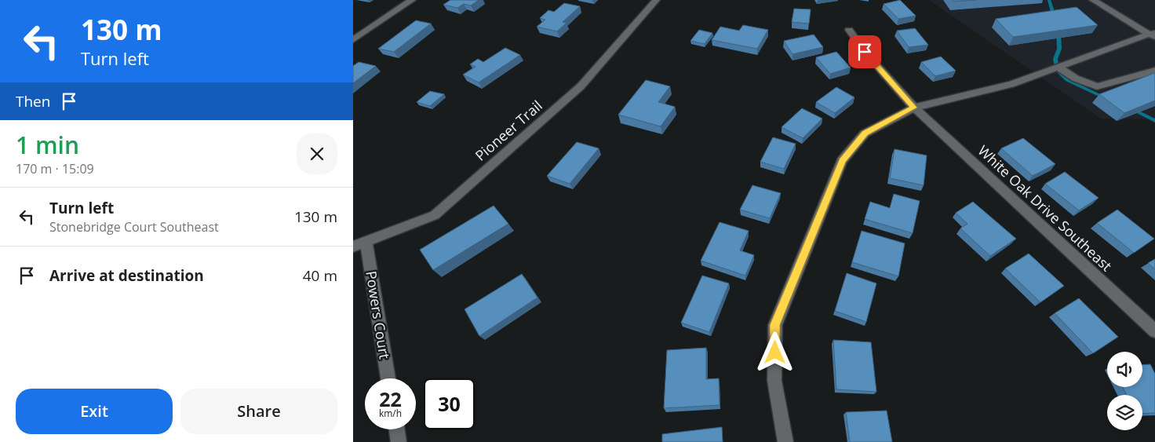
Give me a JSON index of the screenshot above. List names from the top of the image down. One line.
{"streets":{"street":["Pioneer Trail","White Oak Drive Southeast","Powers Court"]},"crossings":[["Pioneer Trail","Powers Court"]],"page":{"turn":["130 m","Turn left"],"then":"Then","heading":["1 min","170 m · 15:09"],"list":[{"name":"Turn left","note":"Stonebridge Court Southeast","value":"130 m"},{"name":"Arrive at destination","value":"40 m"}],"speed":"22 km/h","limit":"30","buttons":["Exit","Share"]}}
